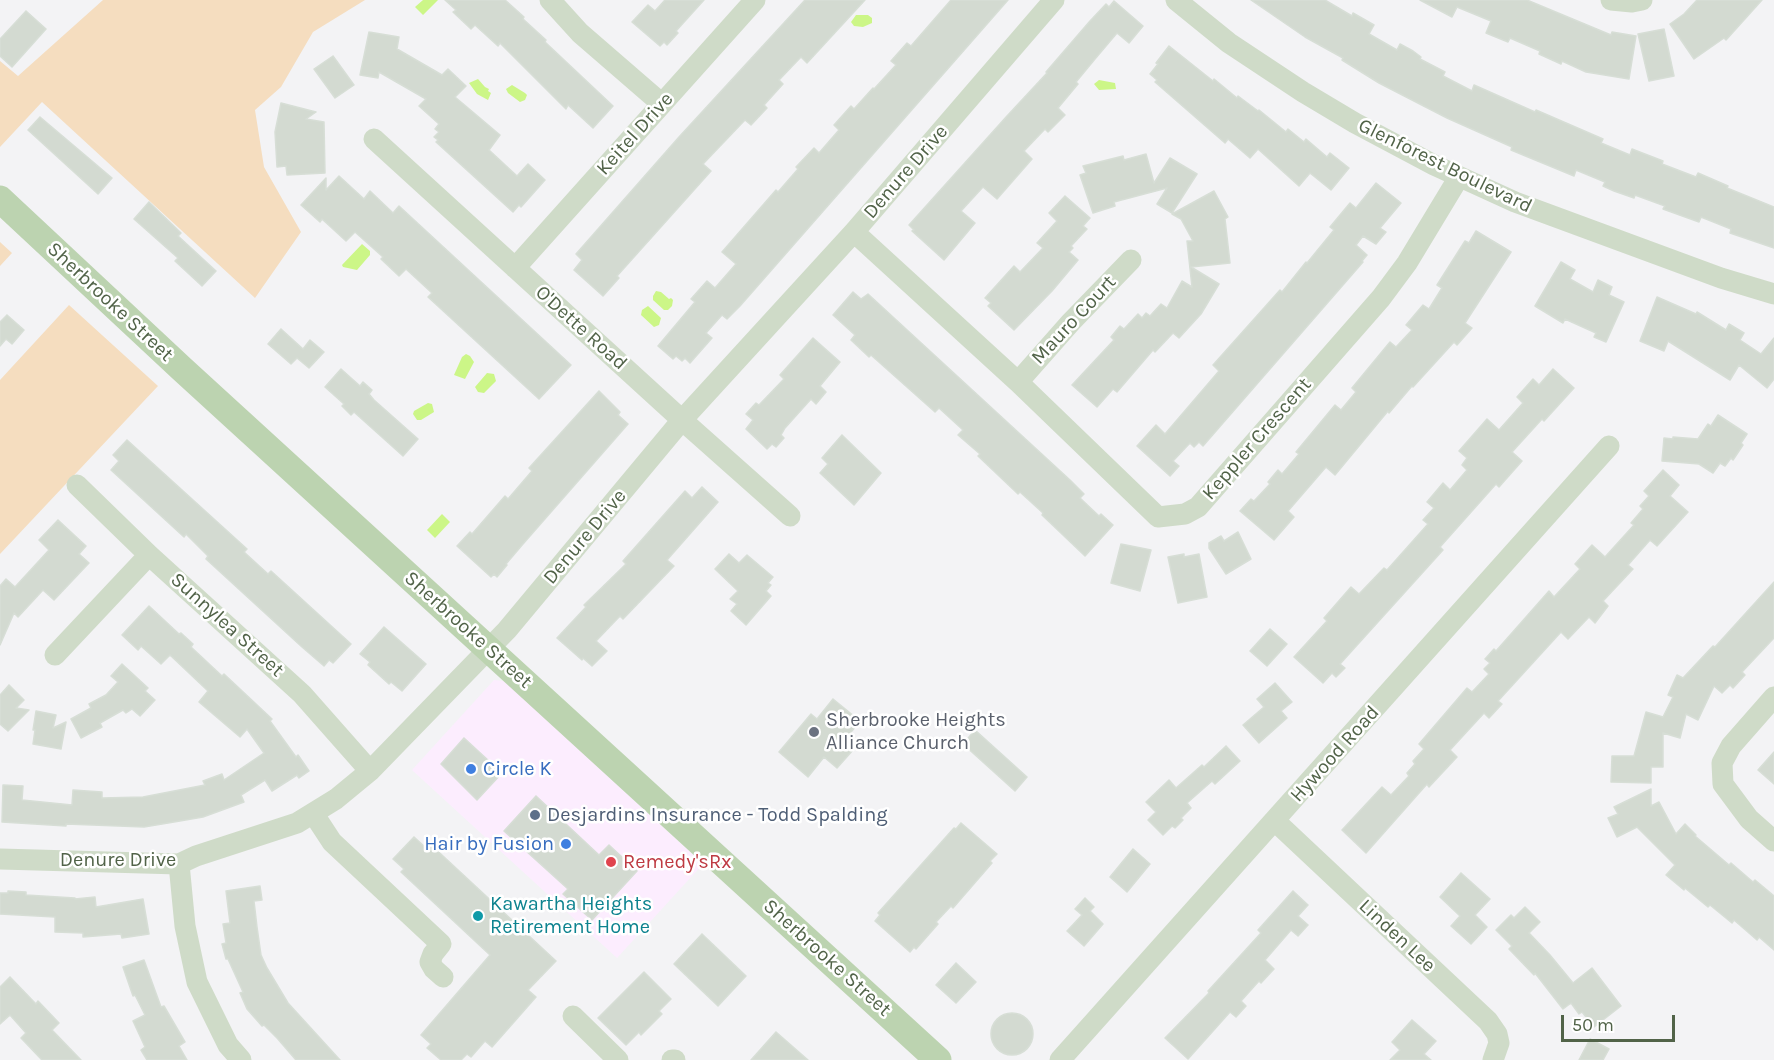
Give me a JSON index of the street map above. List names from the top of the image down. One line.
{"streets":{"main road":["Sherbrooke Street"],"street":["Keitel Drive","Glenforest Boulevard","Denure Drive","Mauro Court","O'Dette Road","Keppler Crescent","Sunnylea Street","Hywood Road","Linden Lee"]},"crossings":[["Keitel Drive","O'Dette Road"],["Glenforest Boulevard","Keppler Crescent"],["Denure Drive","Sherbrooke Street"],["Denure Drive","O'Dette Road"],["Denure Drive","Keppler Crescent"],["Denure Drive","Sunnylea Street"],["Mauro Court","Keppler Crescent"],["Hywood Road","Linden Lee"]],"places":["Sherbrooke Heights Alliance Church","Circle K","Desjardins Insurance - Todd Spalding","Hair by Fusion","Remedy'sRx","Kawartha Heights Retirement Home"],"scale_bar":"50 m"}
